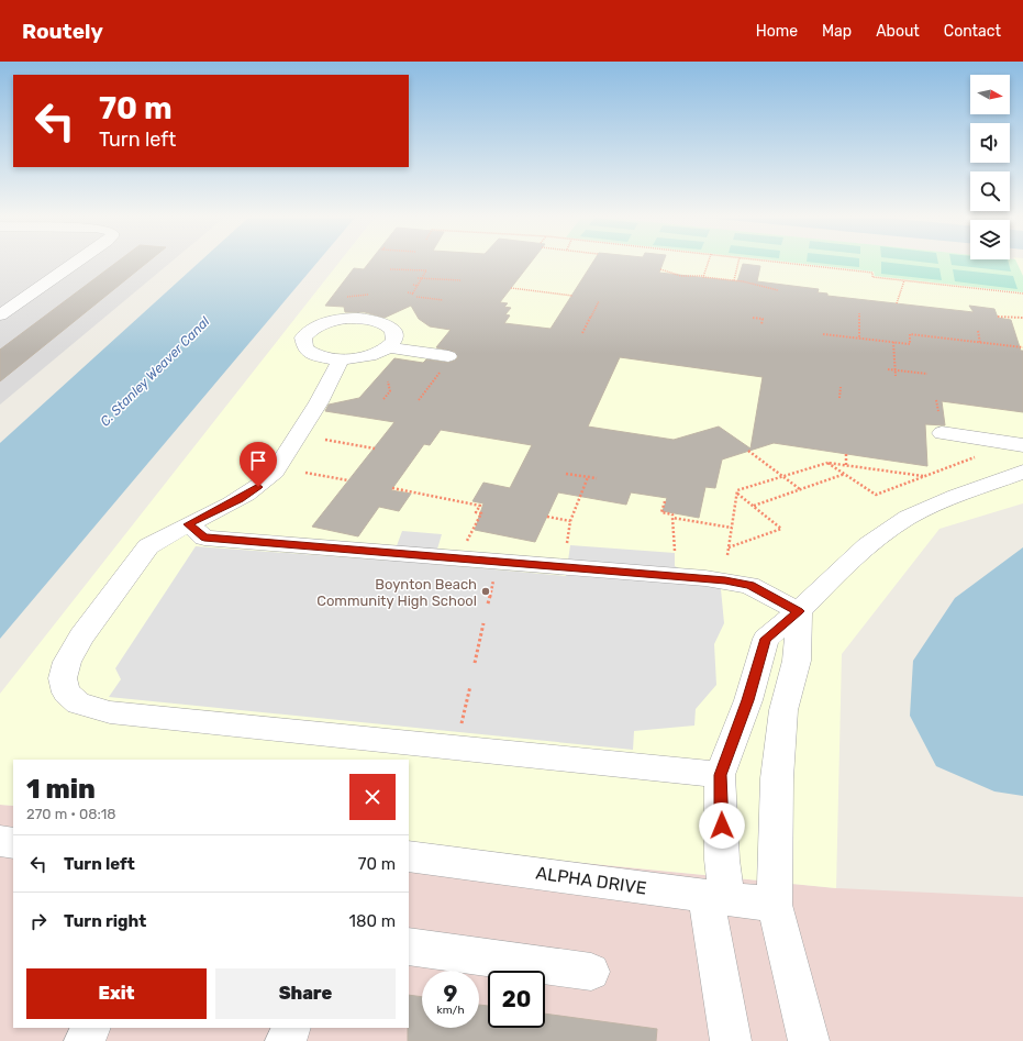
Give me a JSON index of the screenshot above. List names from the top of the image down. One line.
{"streets":{"street":["ALPHA DRIVE"]},"water":["C. Stanley Weaver Canal"],"places":["Boynton Beach Community High School"],"north":"right","page":{"header":"Routely","nav":["Home","Map","About","Contact"],"turn":["70 m","Turn left"],"heading":["1 min","270 m · 08:18"],"list":[{"name":"Turn left","value":"70 m"},{"name":"Turn right","value":"180 m"}],"buttons":["Exit","Share"],"speed":"9 km/h","limit":"20"}}
